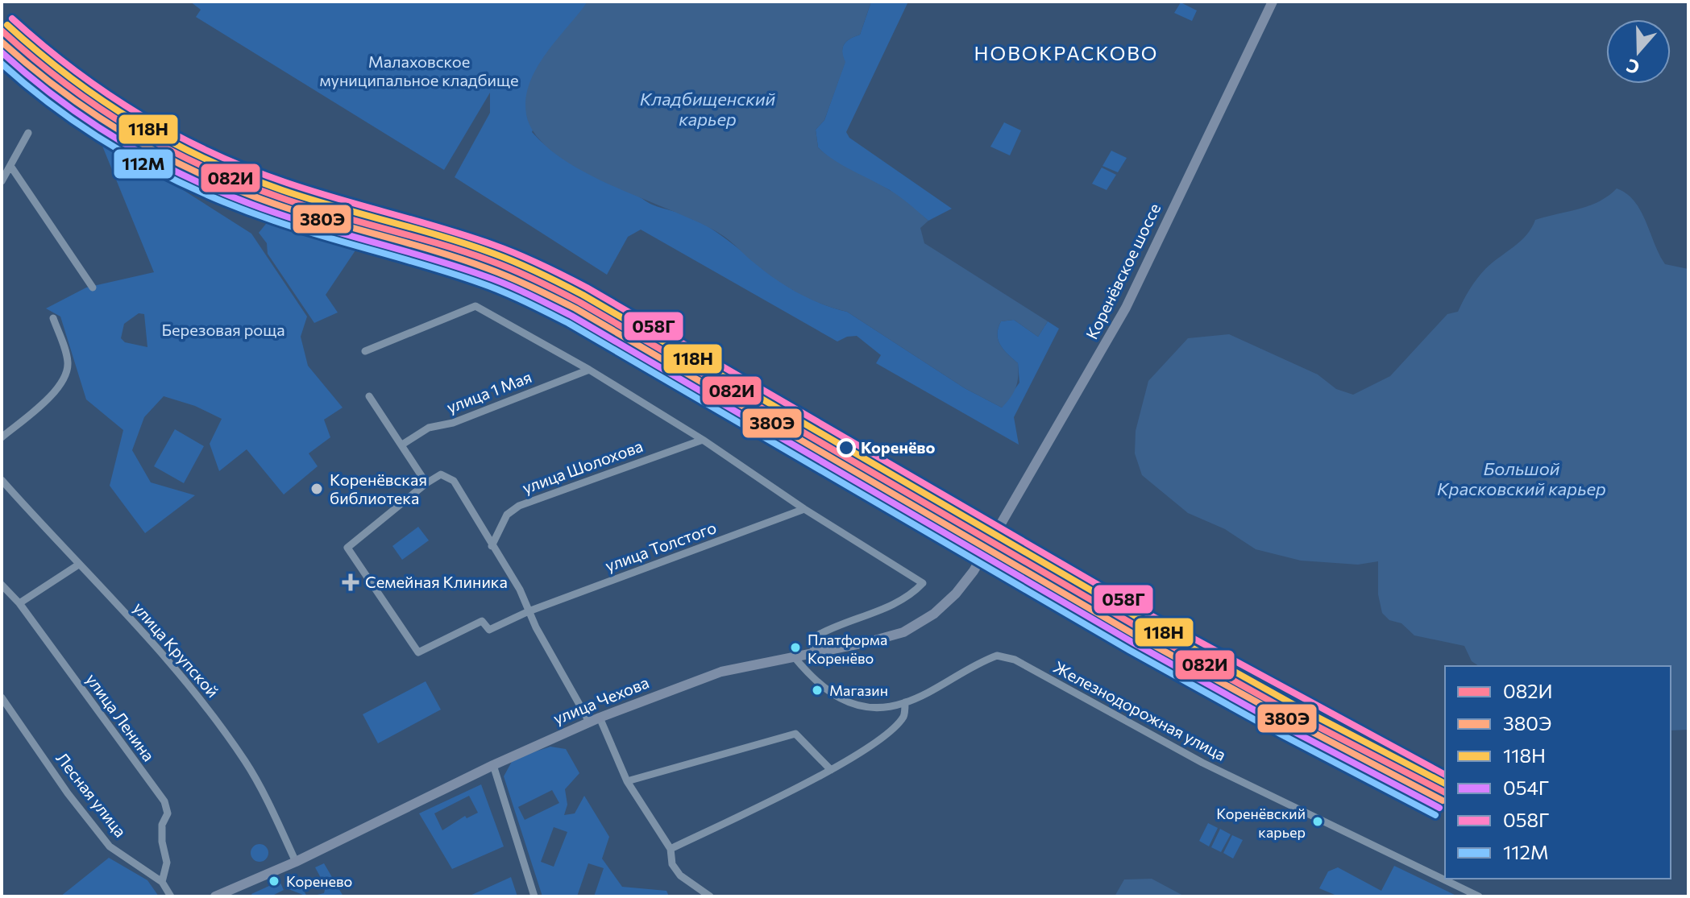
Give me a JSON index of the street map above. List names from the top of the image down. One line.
{"streets":{"main road":["Коренёвское шоссе","улица Чехова"],"street":["улица 1 Мая","улица Шолохова","улица Толстого","улица Крупской","Железнодорожная улица","улица Ленина","Лесная улица"]},"crossings":[["Коренёвское шоссе","улица Чехова"],["улица Крупской","улица Чехова"],["улица Чехова","Железнодорожная улица"],["улица Ленина","Лесная улица"]],"districts":["НОВОКРАСКОВО"],"water":["Кладбищенский карьер","Большой Красковский карьер"],"parks":["Малаховское муниципальное кладбище","Березовая роща"],"places":{"other":["Коренёво","Коренёвская библиотека","Платформа Коренёво","Магазин","Коренёвский карьер","Коренево"],"health":["Семейная Клиника"]},"lines":["transit line 058Г","transit line 118Н","transit line 082И","transit line 380Э","transit line 054Г","transit line 112М"],"legend":["082И","380Э","118Н","054Г","058Г","112М"],"north":"bottom"}
